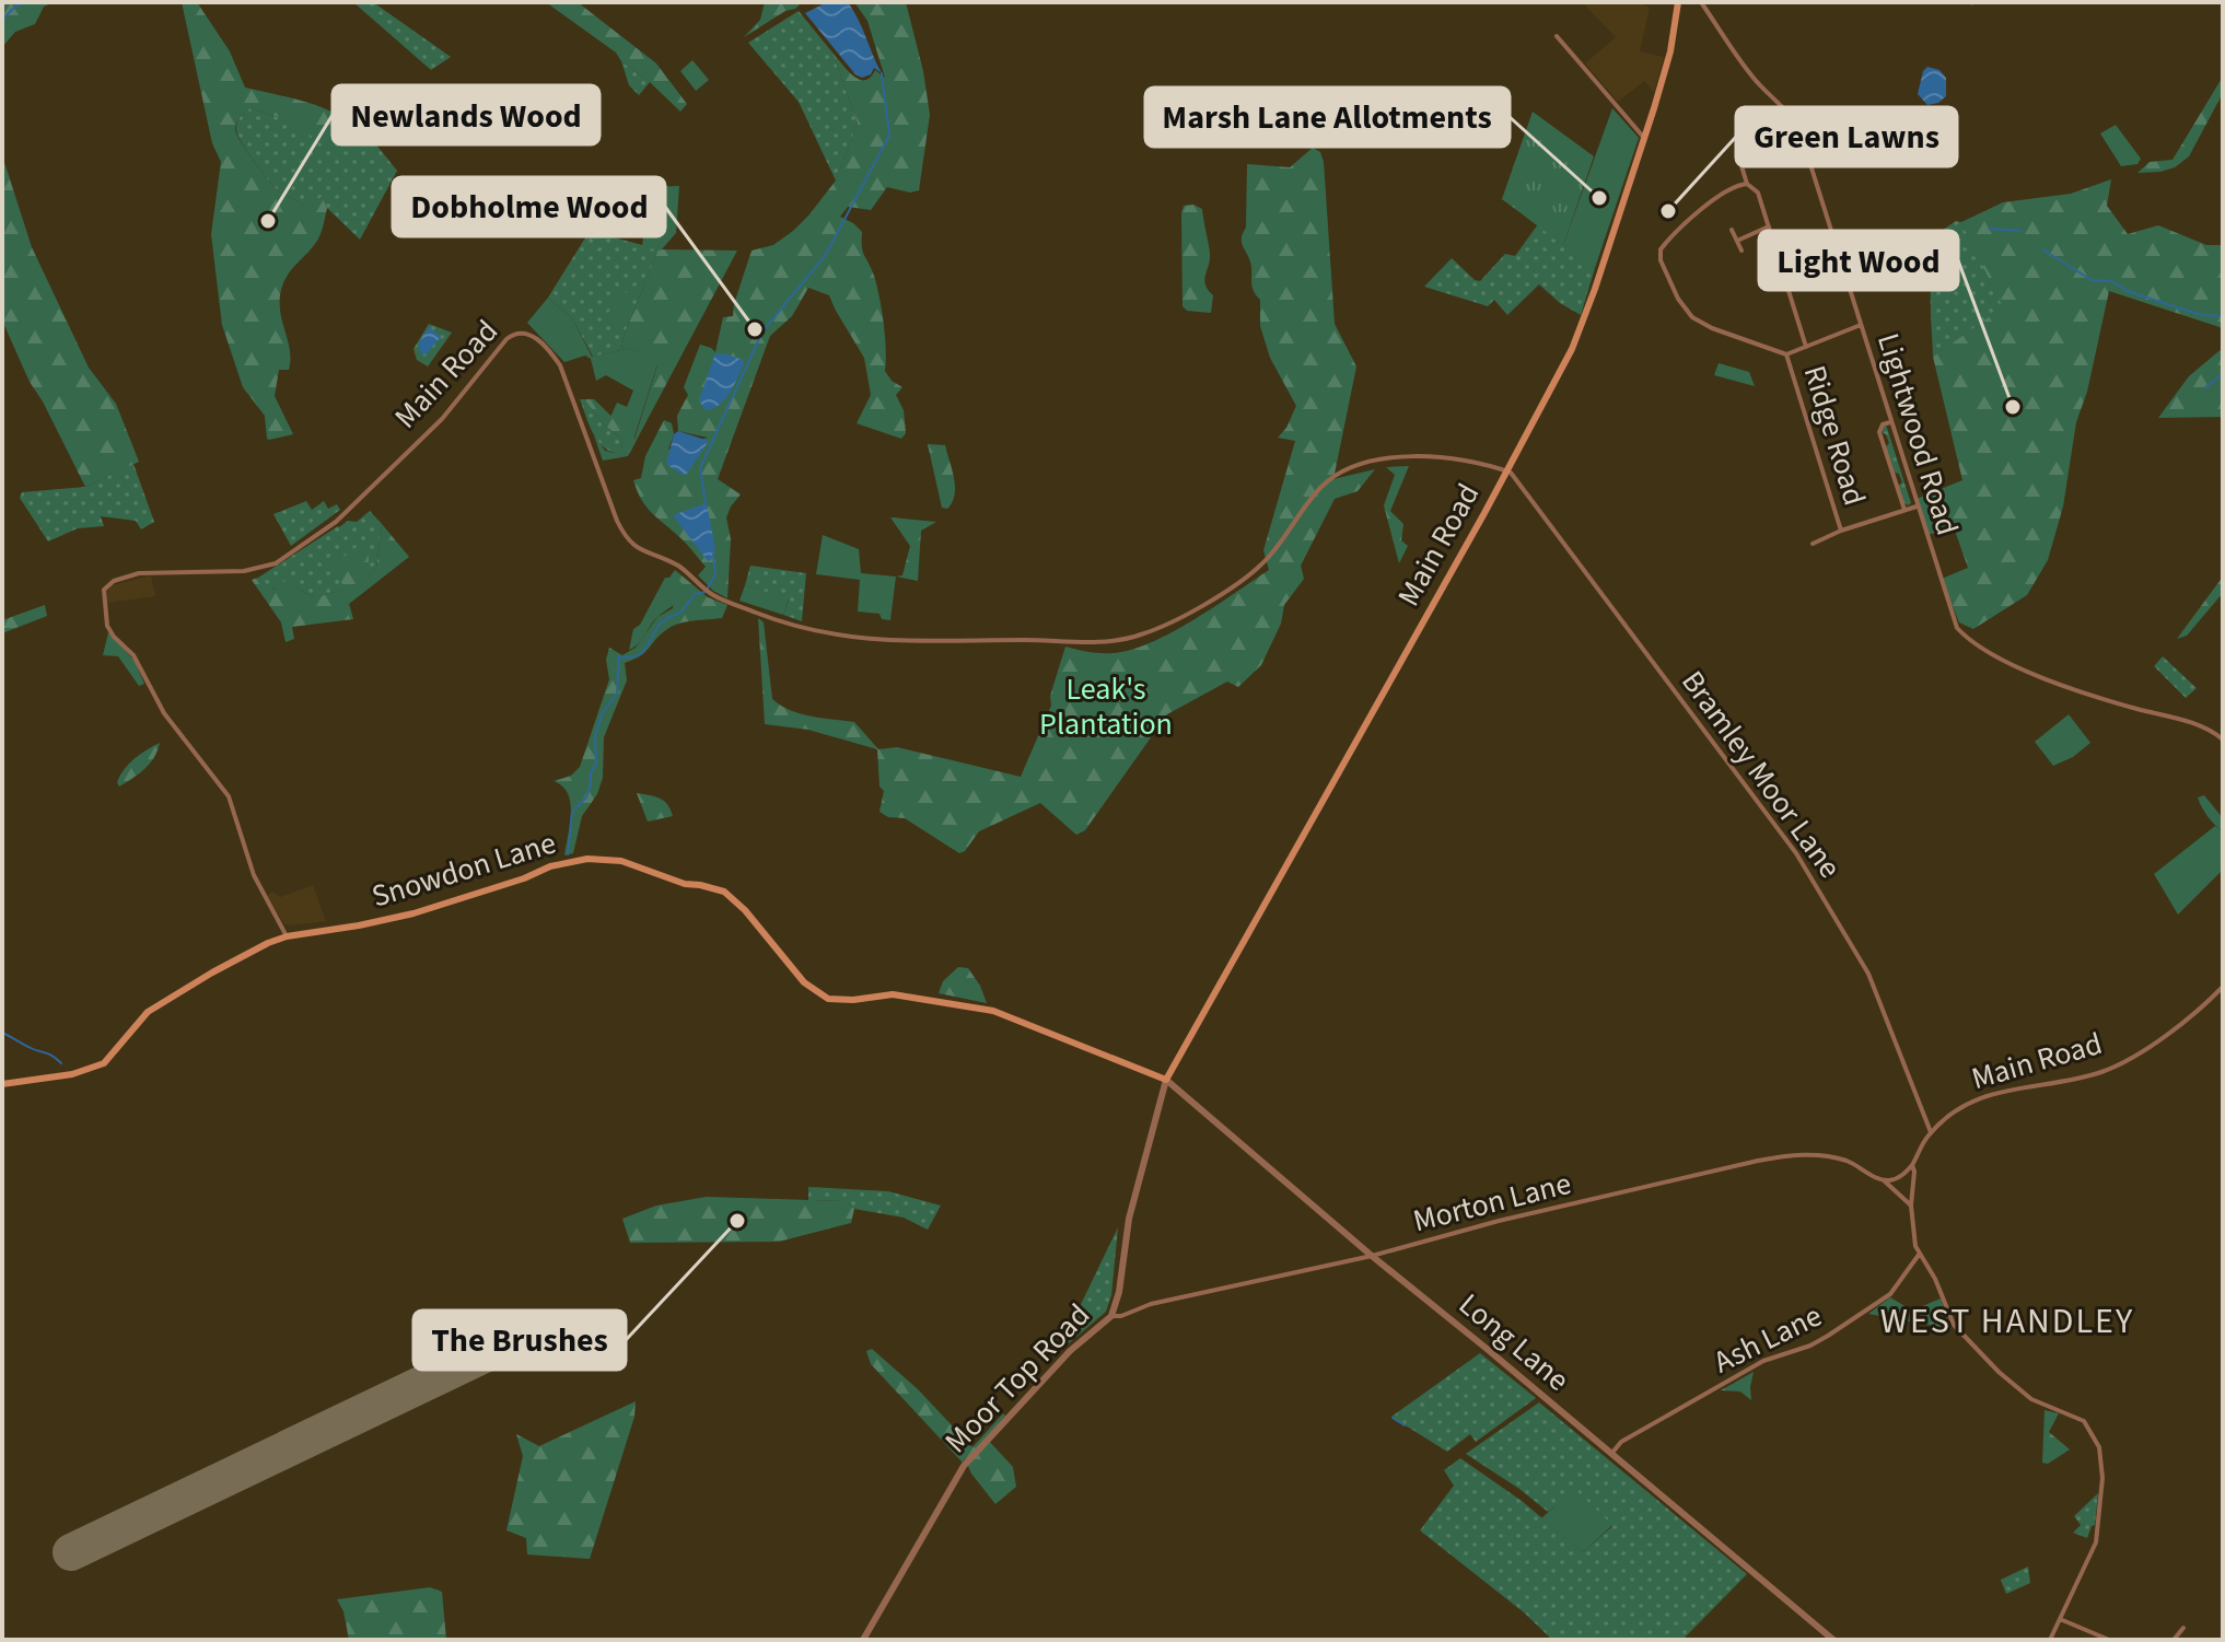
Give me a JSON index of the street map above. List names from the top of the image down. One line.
{"streets":{"main road":["Main Road","Snowdon Lane"],"street":["Lightwood Road","Ridge Road","Bramley Moor Lane","Morton Lane","Ash Lane","Long Lane","Moor Top Road"]},"crossings":[["Main Road","Bramley Moor Lane"],["Main Road","Snowdon Lane"],["Main Road","Morton Lane"],["Main Road","Ash Lane"],["Main Road","Long Lane"],["Main Road","Moor Top Road"],["Snowdon Lane","Long Lane"],["Snowdon Lane","Moor Top Road"],["Morton Lane","Long Lane"],["Morton Lane","Moor Top Road"],["Ash Lane","Long Lane"],["Long Lane","Moor Top Road"]],"districts":["WEST HANDLEY"],"parks":["Leak's Plantation"],"places":["Marsh Lane Allotments","Green Lawns","Newlands Wood","Dobholme Wood","Light Wood","The Brushes"]}
